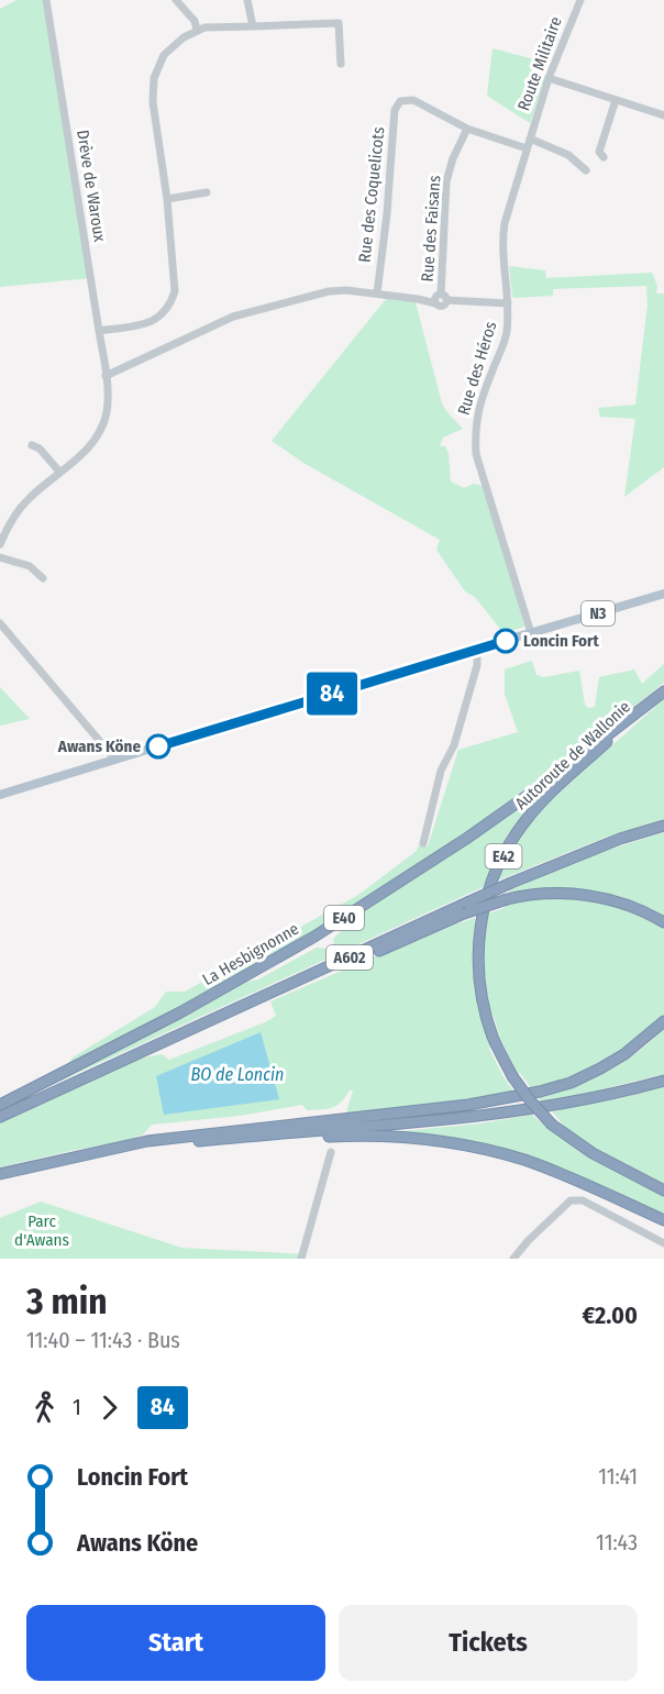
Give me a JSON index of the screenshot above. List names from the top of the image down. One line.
{"streets":{"highway":["Autoroute de Wallonie","E42","E40","La Hesbignonne"],"main road":["N3"],"street":["Route Militaire","Drève de Waroux","Rue des Coquelicots","Rue des Faisans","Rue des Héros"]},"crossings":[["Route Militaire","Rue des Héros"],["Rue des Coquelicots","Rue des Faisans"],["Rue des Héros","N3"],["Autoroute de Wallonie","La Hesbignonne"]],"water":["BO de Loncin"],"parks":["Parc d'Awans"],"places":["Loncin Fort","Awans Köne"],"lines":["bus line 84"],"page":{"on_map":"84","heading":["3 min","11:40 – 11:43 · Bus","€2.00"],"legs":["1","84"],"list":[{"name":"Loncin Fort","value":"11:41"},{"name":"Awans Köne","value":"11:43"}],"buttons":["Start","Tickets"]}}
